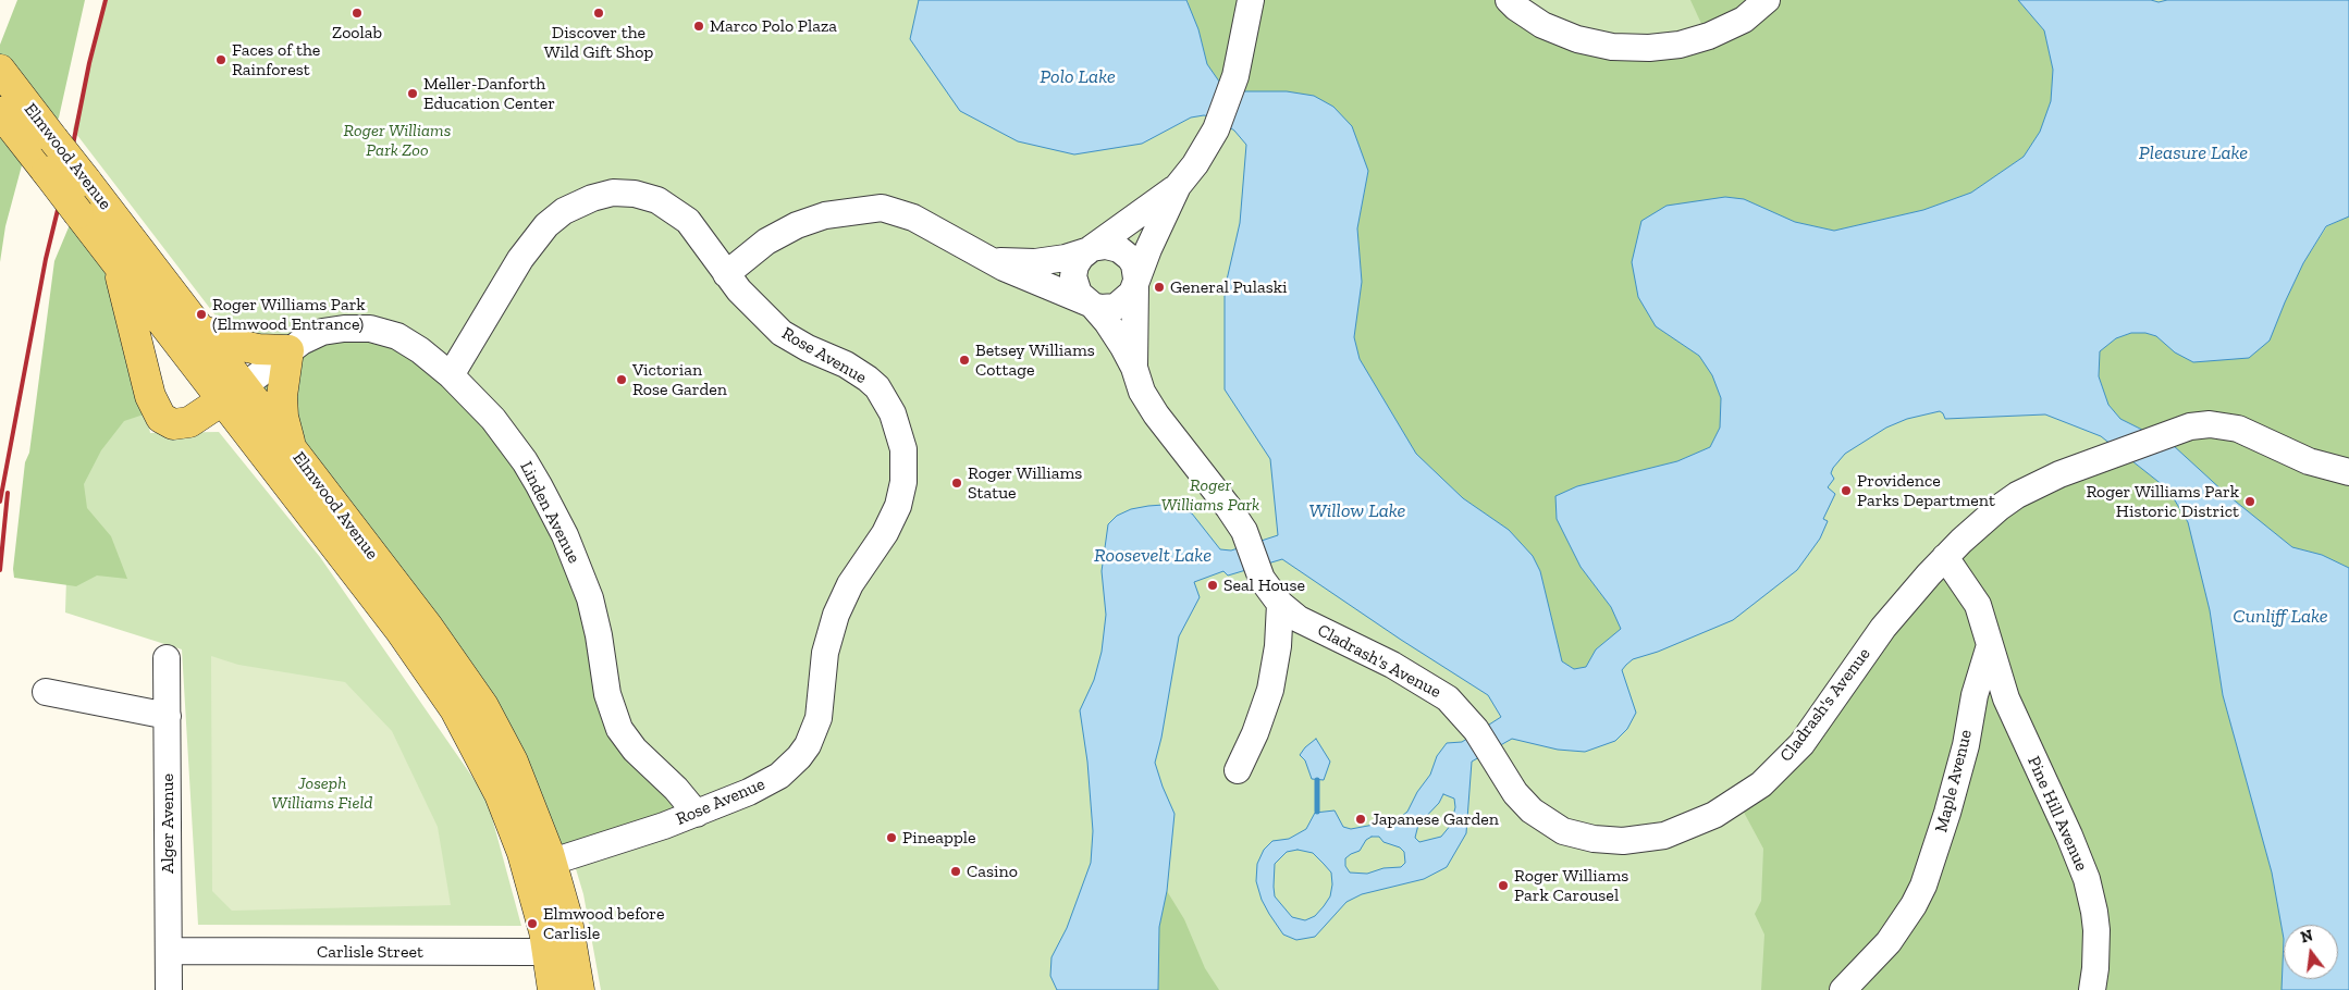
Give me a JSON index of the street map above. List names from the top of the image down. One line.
{"streets":{"main road":["Elmwood Avenue"],"street":["Rose Avenue","Linden Avenue","Cladrash's Avenue","Maple Avenue","Pine Hill Avenue","Alger Avenue","Carlisle Street"]},"crossings":[["Elmwood Avenue","Rose Avenue"],["Elmwood Avenue","Linden Avenue"],["Elmwood Avenue","Carlisle Street"],["Rose Avenue","Linden Avenue"],["Maple Avenue","Pine Hill Avenue"],["Alger Avenue","Carlisle Street"]],"water":["Polo Lake","Pleasure Lake","Willow Lake","Roosevelt Lake","Cunliff Lake"],"parks":["Roger Williams Park Zoo","Roger Williams Park","Joseph Williams Field"],"places":["Zoolab","Discover the Wild Gift Shop","Marco Polo Plaza","Faces of the Rainforest","Meller-Danforth Education Center","General Pulaski","Roger Williams Park (Elmwood Entrance)","Betsey Williams Cottage","Victorian Rose Garden","Roger Williams Statue","Providence Parks Department","Roger Williams Park Historic District","Seal House","Japanese Garden","Pineapple","Casino","Roger Williams Park Carousel","Elmwood before Carlisle"],"north":"top"}
